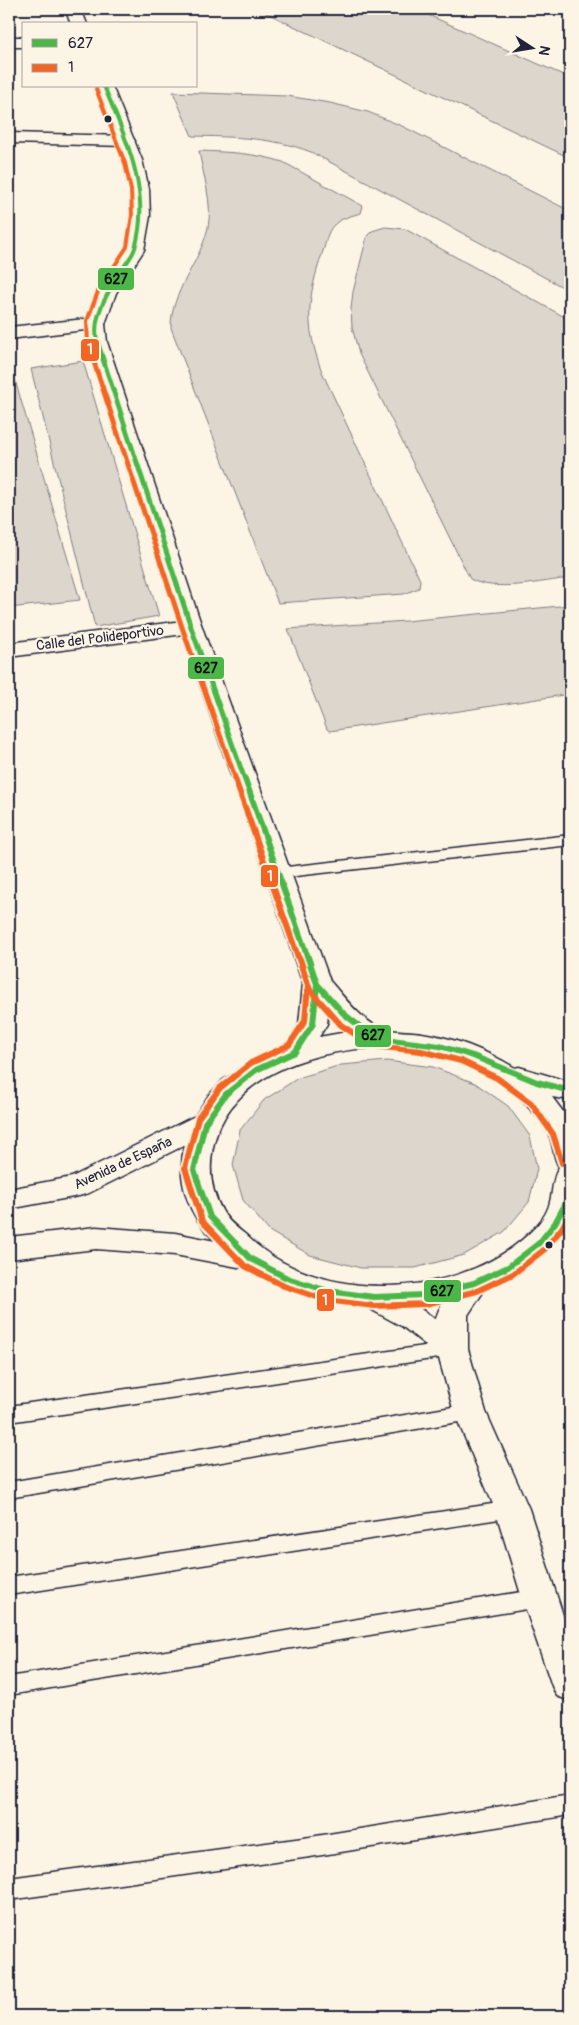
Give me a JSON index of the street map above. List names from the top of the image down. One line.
{"streets":{"street":["Calle del Polideportivo","Avenida de España"]},"lines":["transit line 627","transit line 1"],"legend":["627","1"],"north":"right"}
